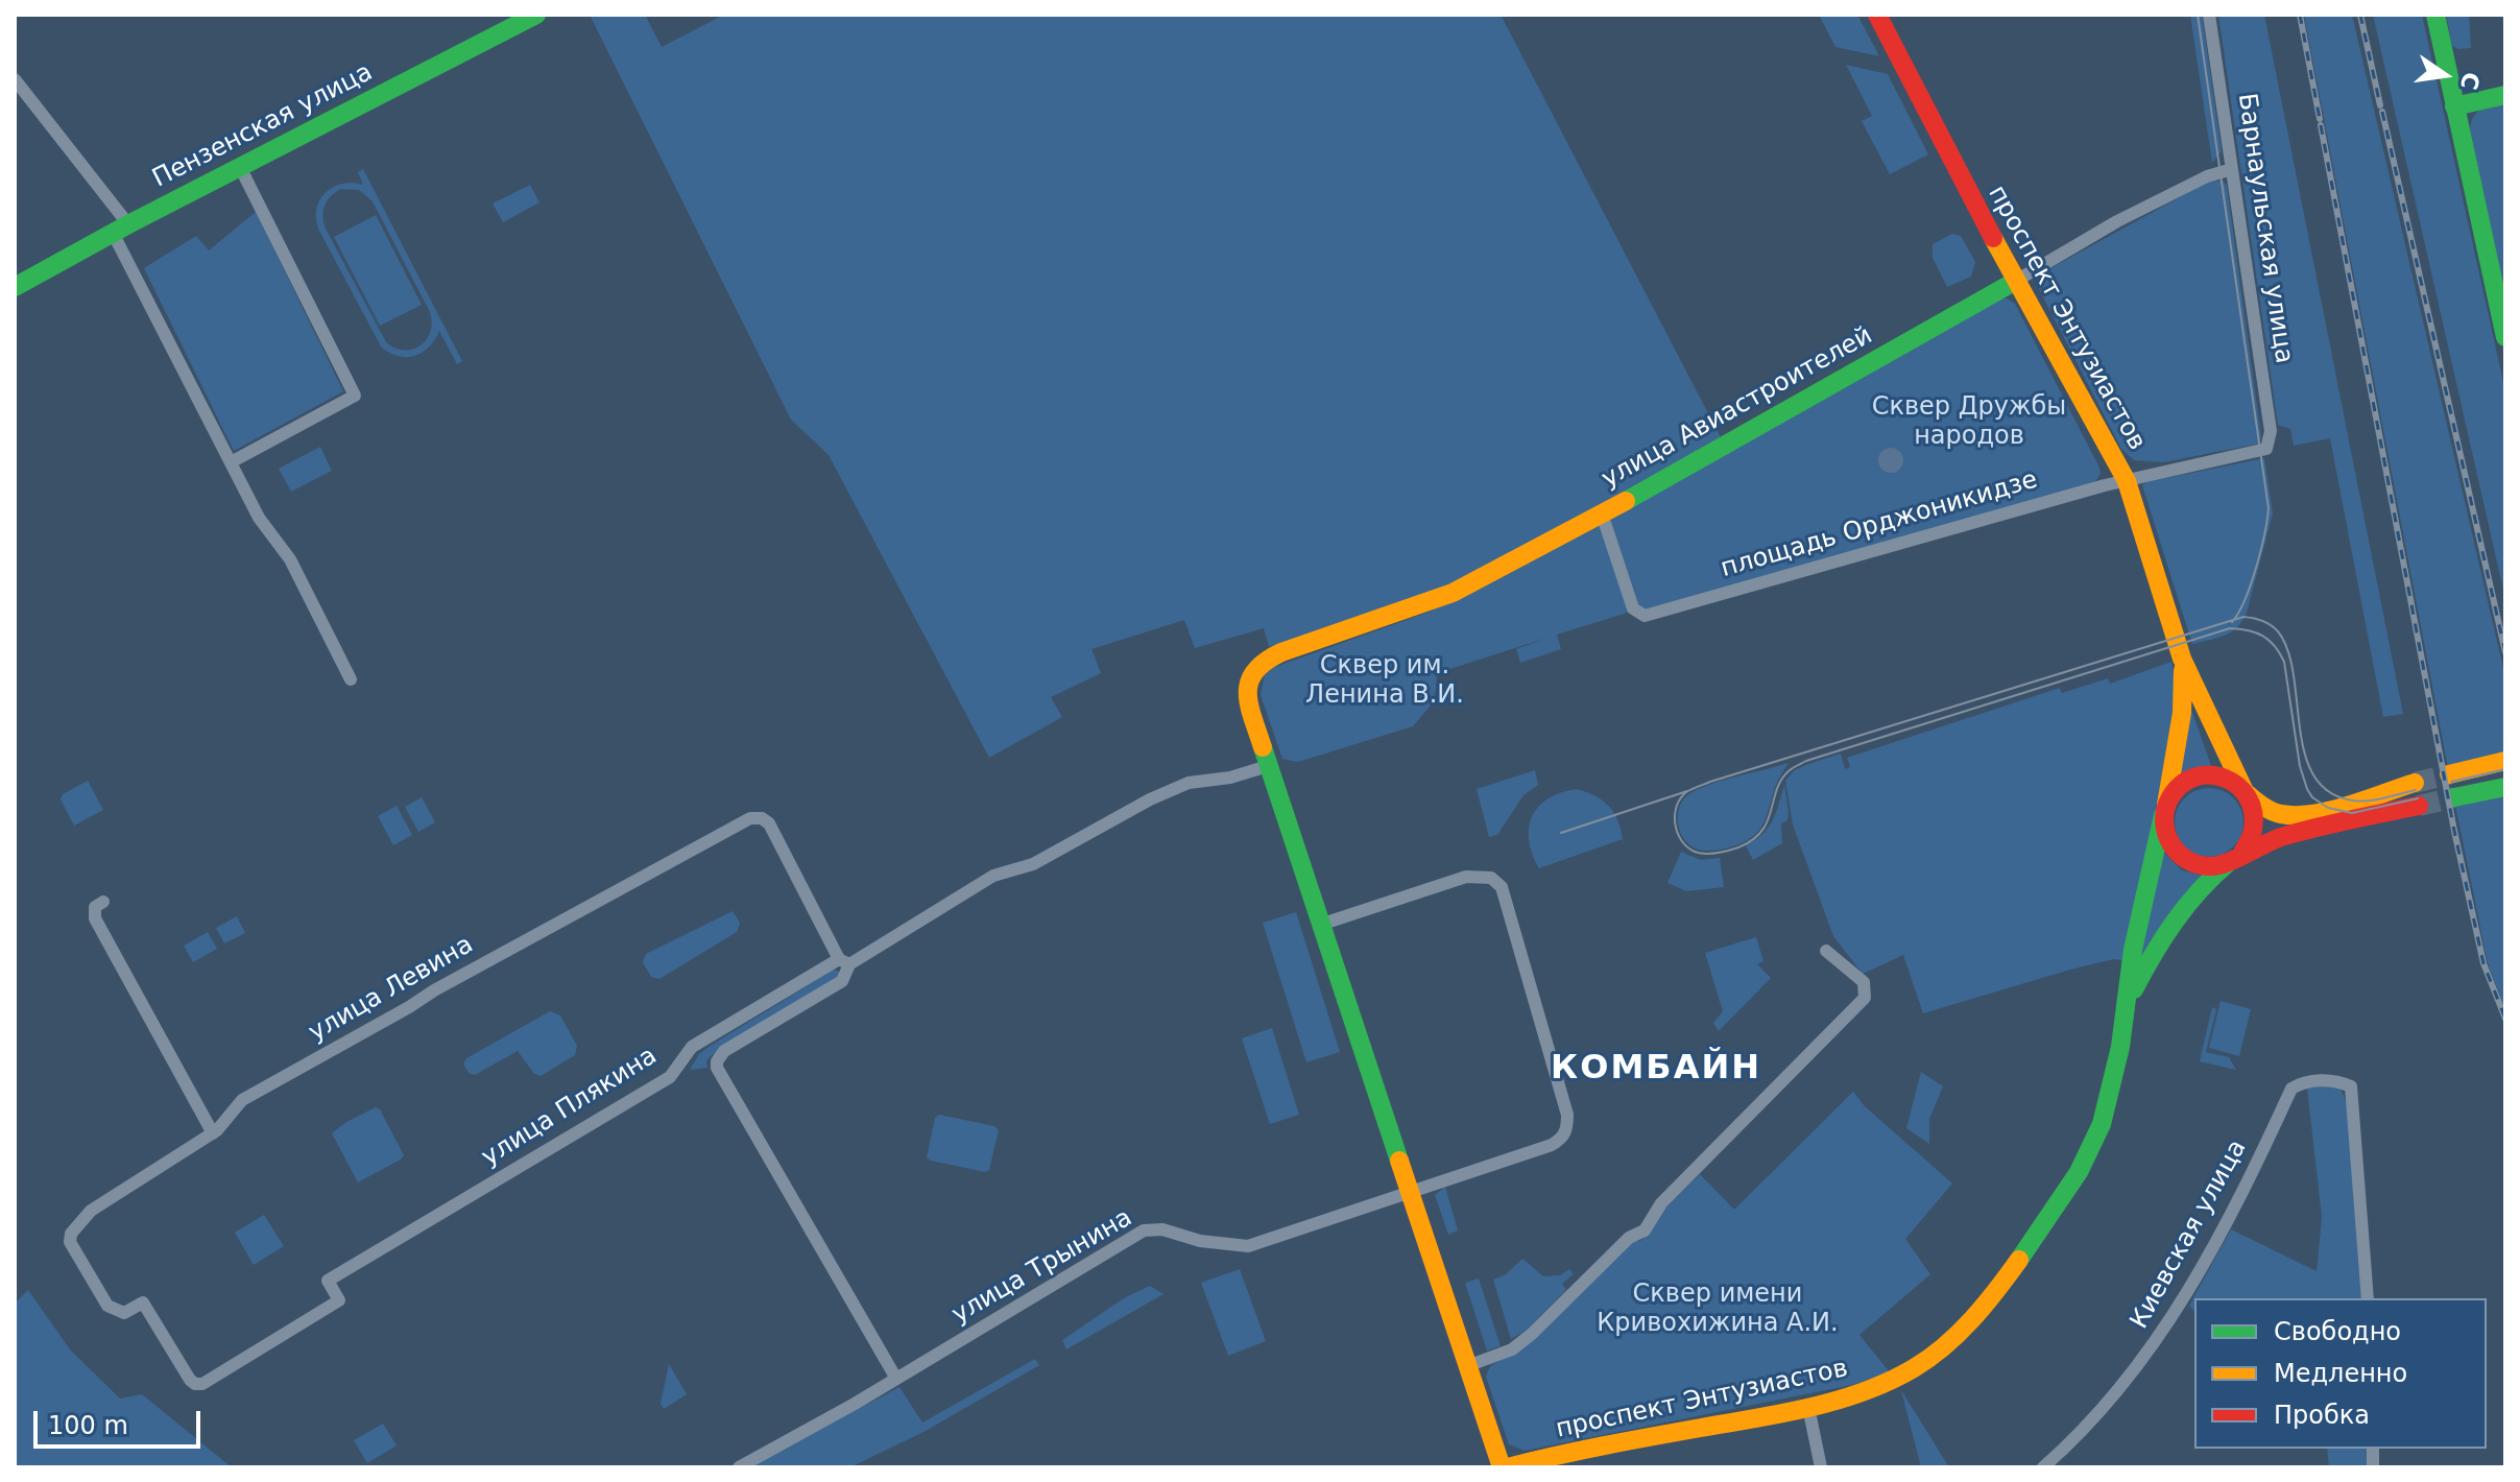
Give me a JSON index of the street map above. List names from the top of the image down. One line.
{"streets":{"main road":["Пензенская улица","проспект Энтузиастов","улица Авиастроителей"],"street":["Барнаульская улица","площадь Орджоникидзе","улица Левина","улица Плякина","Киевская улица","улица Трынина"]},"crossings":[["Барнаульская улица","улица Авиастроителей"],["Барнаульская улица","площадь Орджоникидзе"],["проспект Энтузиастов","улица Авиастроителей"],["проспект Энтузиастов","площадь Орджоникидзе"],["улица Авиастроителей","площадь Орджоникидзе"],["улица Авиастроителей","улица Плякина"],["улица Левина","улица Плякина"]],"districts":["КОМБАЙН"],"parks":["Сквер Дружбы народов","Сквер им. Ленина В.И.","Сквер имени Кривохижина А.И."],"legend":["Свободно","Медленно","Пробка"],"scale_bar":"100 m","north":"right"}
